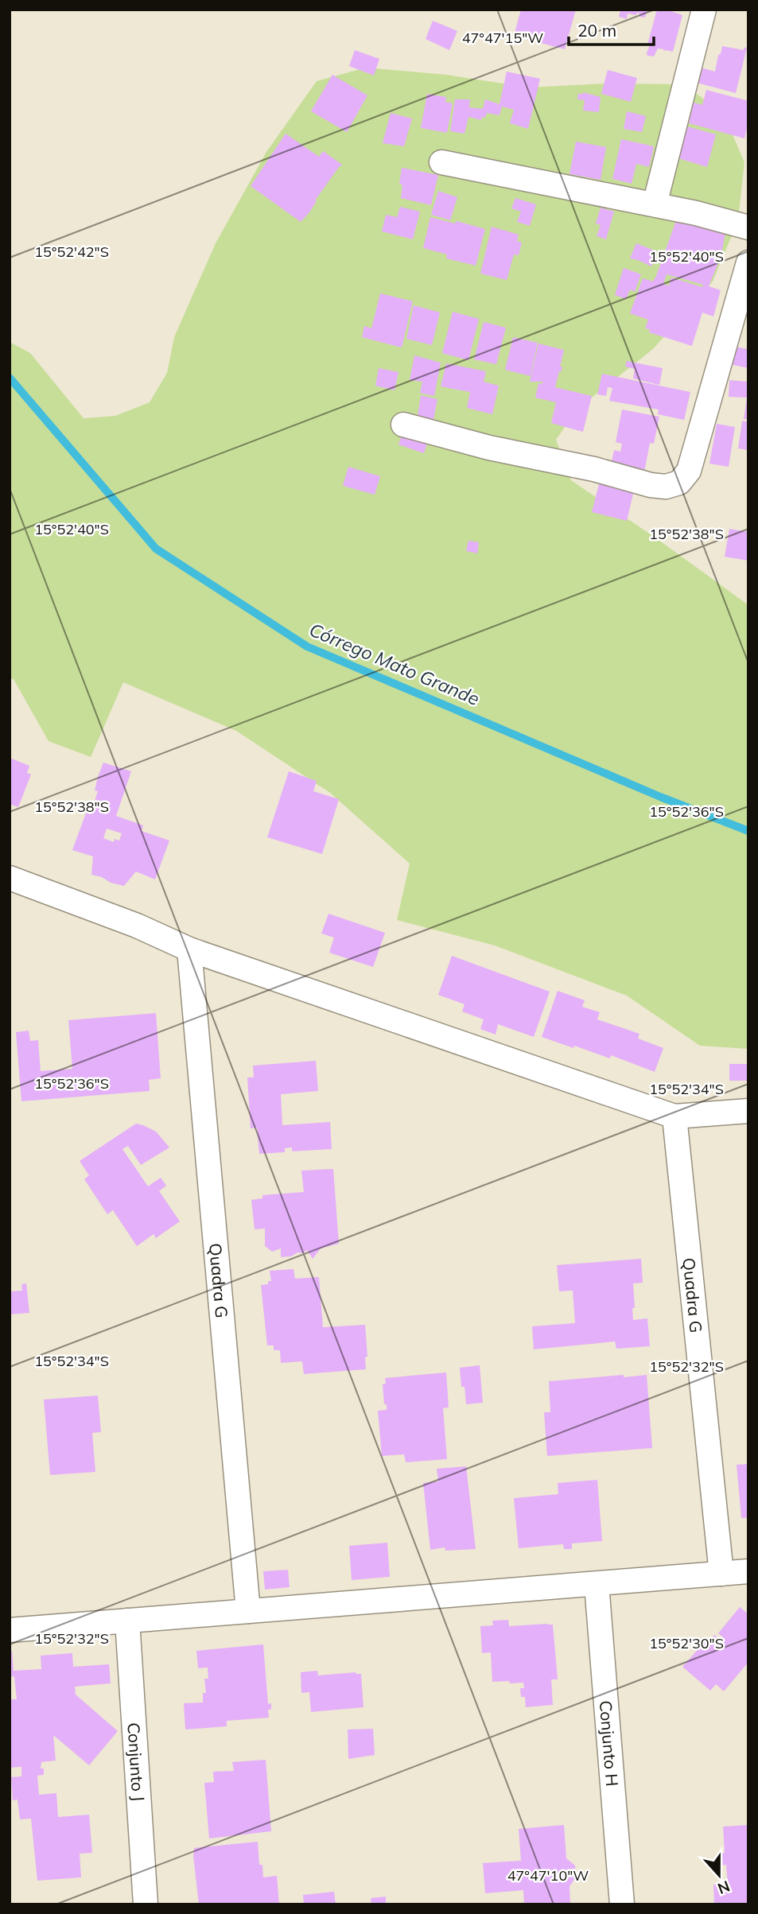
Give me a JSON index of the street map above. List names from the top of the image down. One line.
{"streets":{"street":["Quadra G","Conjunto H","Conjunto J"]},"water":["Córrego Mato Grande"],"scale_bar":"20 m","north":"bottom","coordinates":["47°47'15\"W","15°52'42\"S","15°52'40\"S","15°52'38\"S","15°52'36\"S","15°52'34\"S","15°52'32\"S","15°52'30\"S","47°47'10\"W"]}
